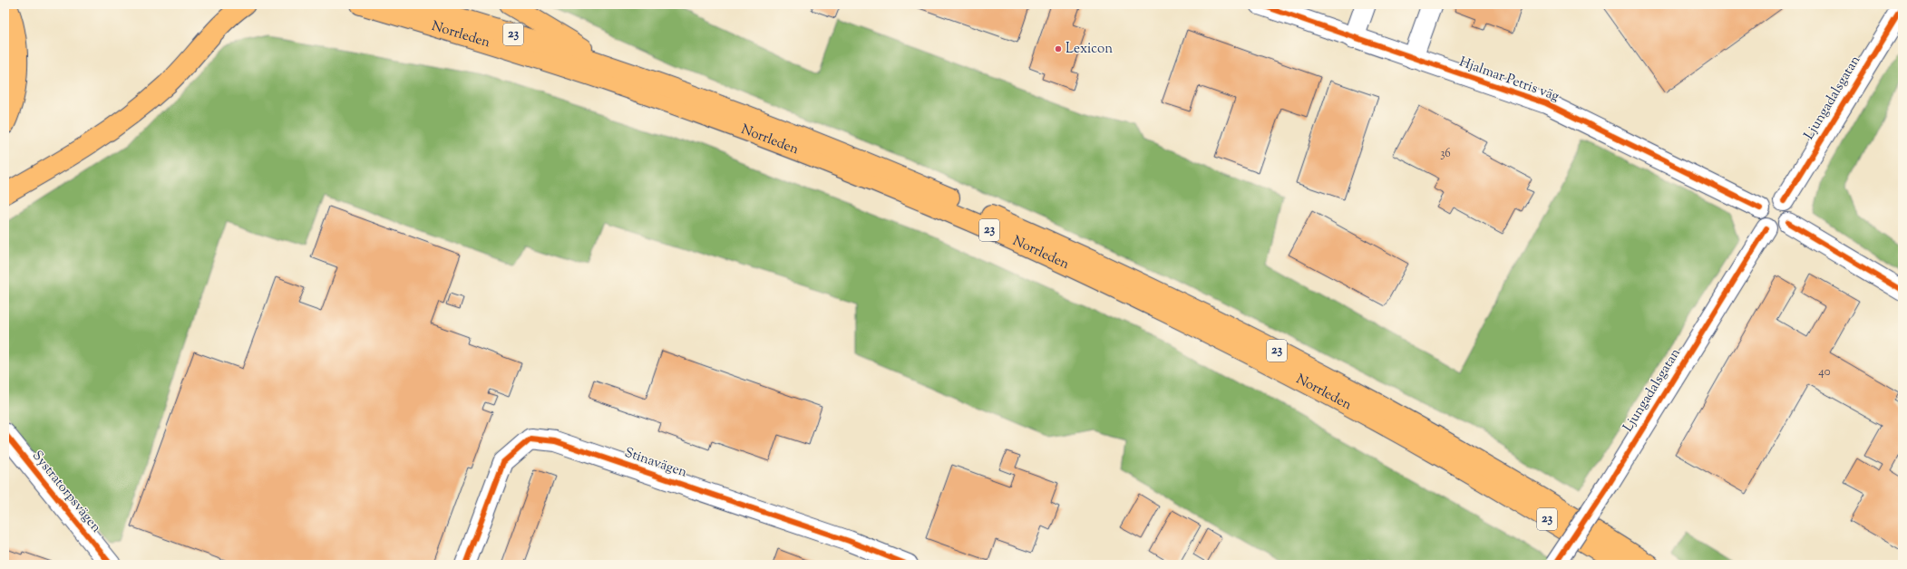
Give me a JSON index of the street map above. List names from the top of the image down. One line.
{"streets":{"highway":["Norrleden","23"],"street":["Hjalmar Petris väg","Ljungadalsgatan","Stinavägen","Systratorpsvägen"]},"crossings":[["Hjalmar Petris väg","Ljungadalsgatan"]],"places":["Lexicon"],"house_numbers":["36","40"]}
